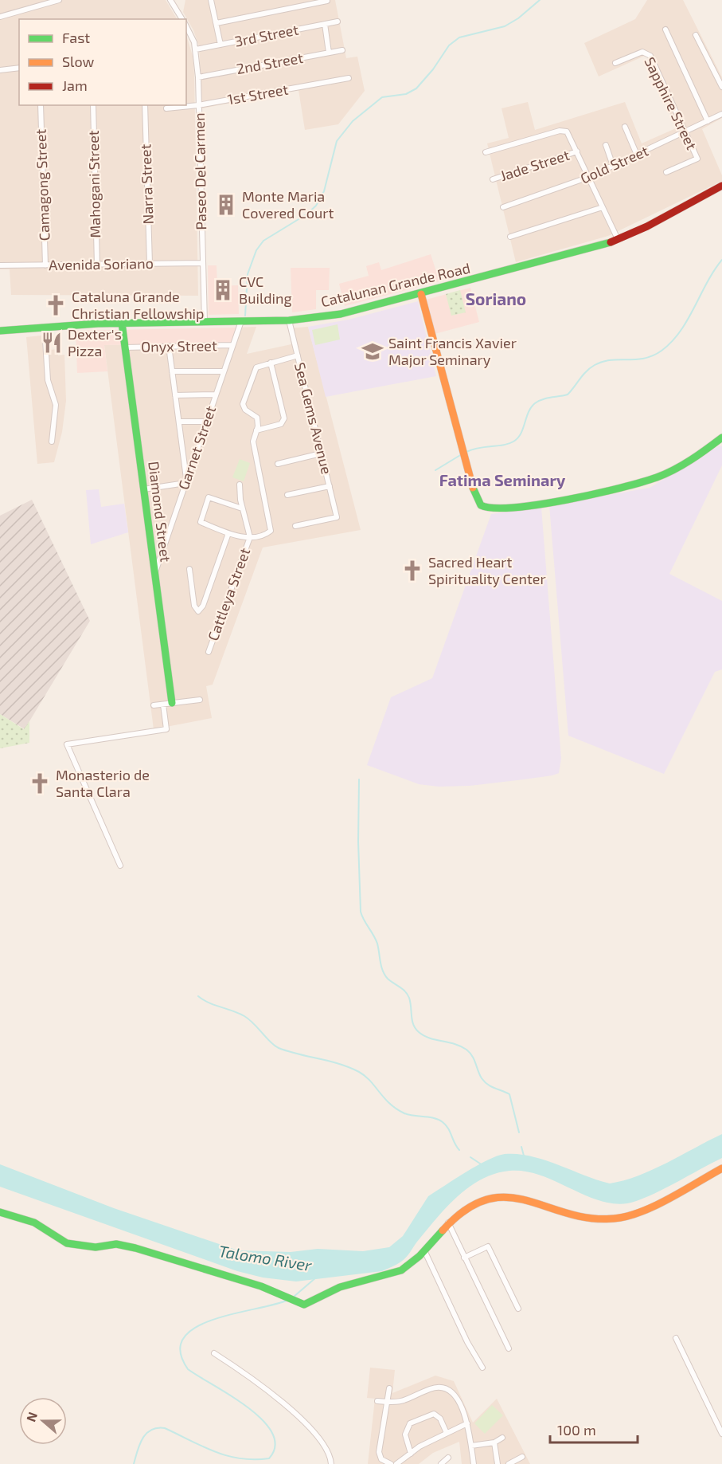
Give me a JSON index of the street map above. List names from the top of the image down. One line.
{"streets":{"street":["3rd Street","2nd Street","1st Street","Sapphire Street","Gold Street","Jade Street","Paseo Del Carmen","Mahogani Street","Narra Street","Camagong Street","Avenida Soriano","Catalunan Grande Road","Onyx Street","Sea Gems Avenue","Garnet Street","Diamond Street","Cattleya Street"]},"crossings":[["3rd Street","Paseo Del Carmen"],["2nd Street","Paseo Del Carmen"],["1st Street","Paseo Del Carmen"],["Sapphire Street","Gold Street"],["Paseo Del Carmen","Avenida Soriano"],["Paseo Del Carmen","Catalunan Grande Road"],["Mahogani Street","Avenida Soriano"],["Narra Street","Avenida Soriano"],["Camagong Street","Avenida Soriano"],["Catalunan Grande Road","Sea Gems Avenue"],["Catalunan Grande Road","Garnet Street"],["Catalunan Grande Road","Diamond Street"],["Onyx Street","Garnet Street"],["Onyx Street","Diamond Street"],["Garnet Street","Diamond Street"]],"districts":["Soriano","Fatima Seminary"],"water":["Talomo River"],"places":{"building":["Monte Maria Covered Court","CVC Building"],"church":["Cataluna Grande Christian Fellowship","Sacred Heart Spirituality Center","Monasterio de Santa Clara"],"restaurant":["Dexter's Pizza"],"school or university":["Saint Francis Xavier Major Seminary"]},"legend":["Fast","Slow","Jam"],"scale_bar":"100 m","north":"left"}
